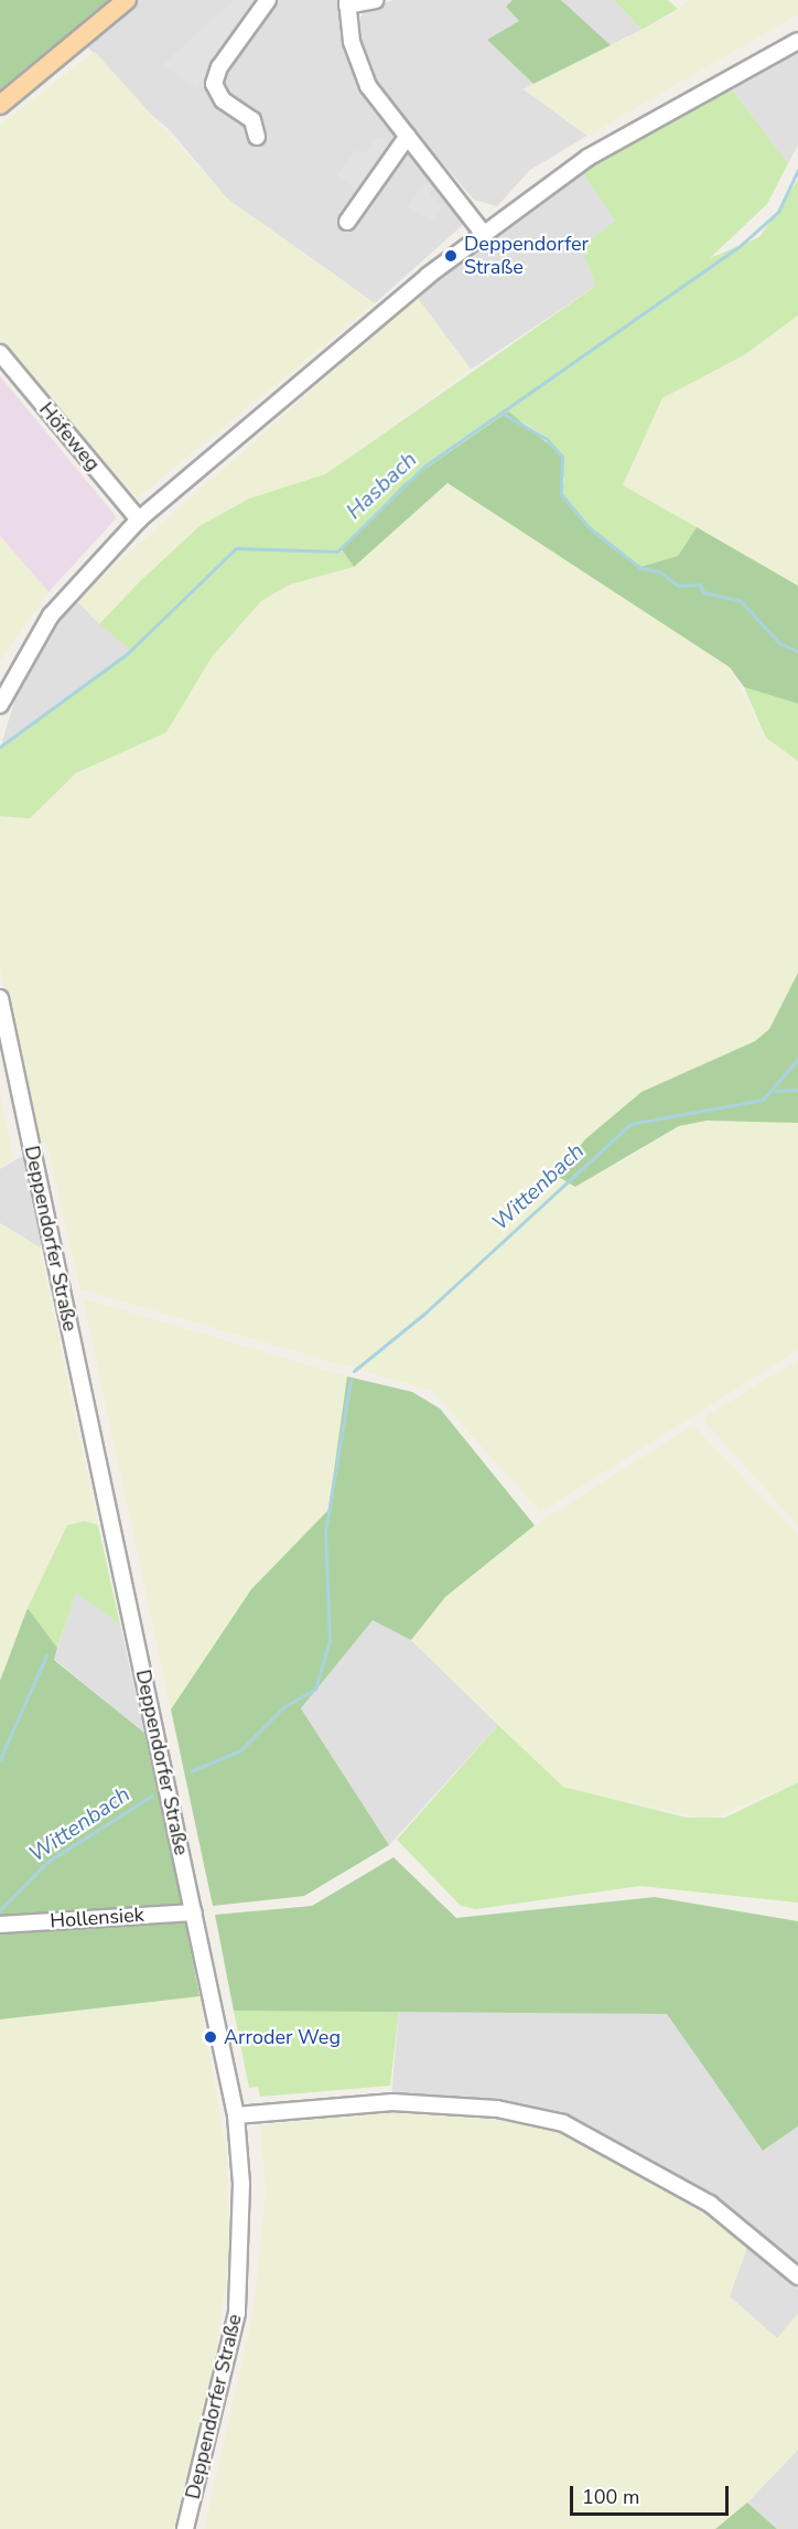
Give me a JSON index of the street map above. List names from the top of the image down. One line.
{"streets":{"street":["Höfeweg","Deppendorfer Straße","Hollensiek"]},"crossings":[["Deppendorfer Straße","Hollensiek"]],"water":["Hasbach","Wittenbach"],"places":["Deppendorfer Straße","Arroder Weg"],"scale_bar":"100 m"}
